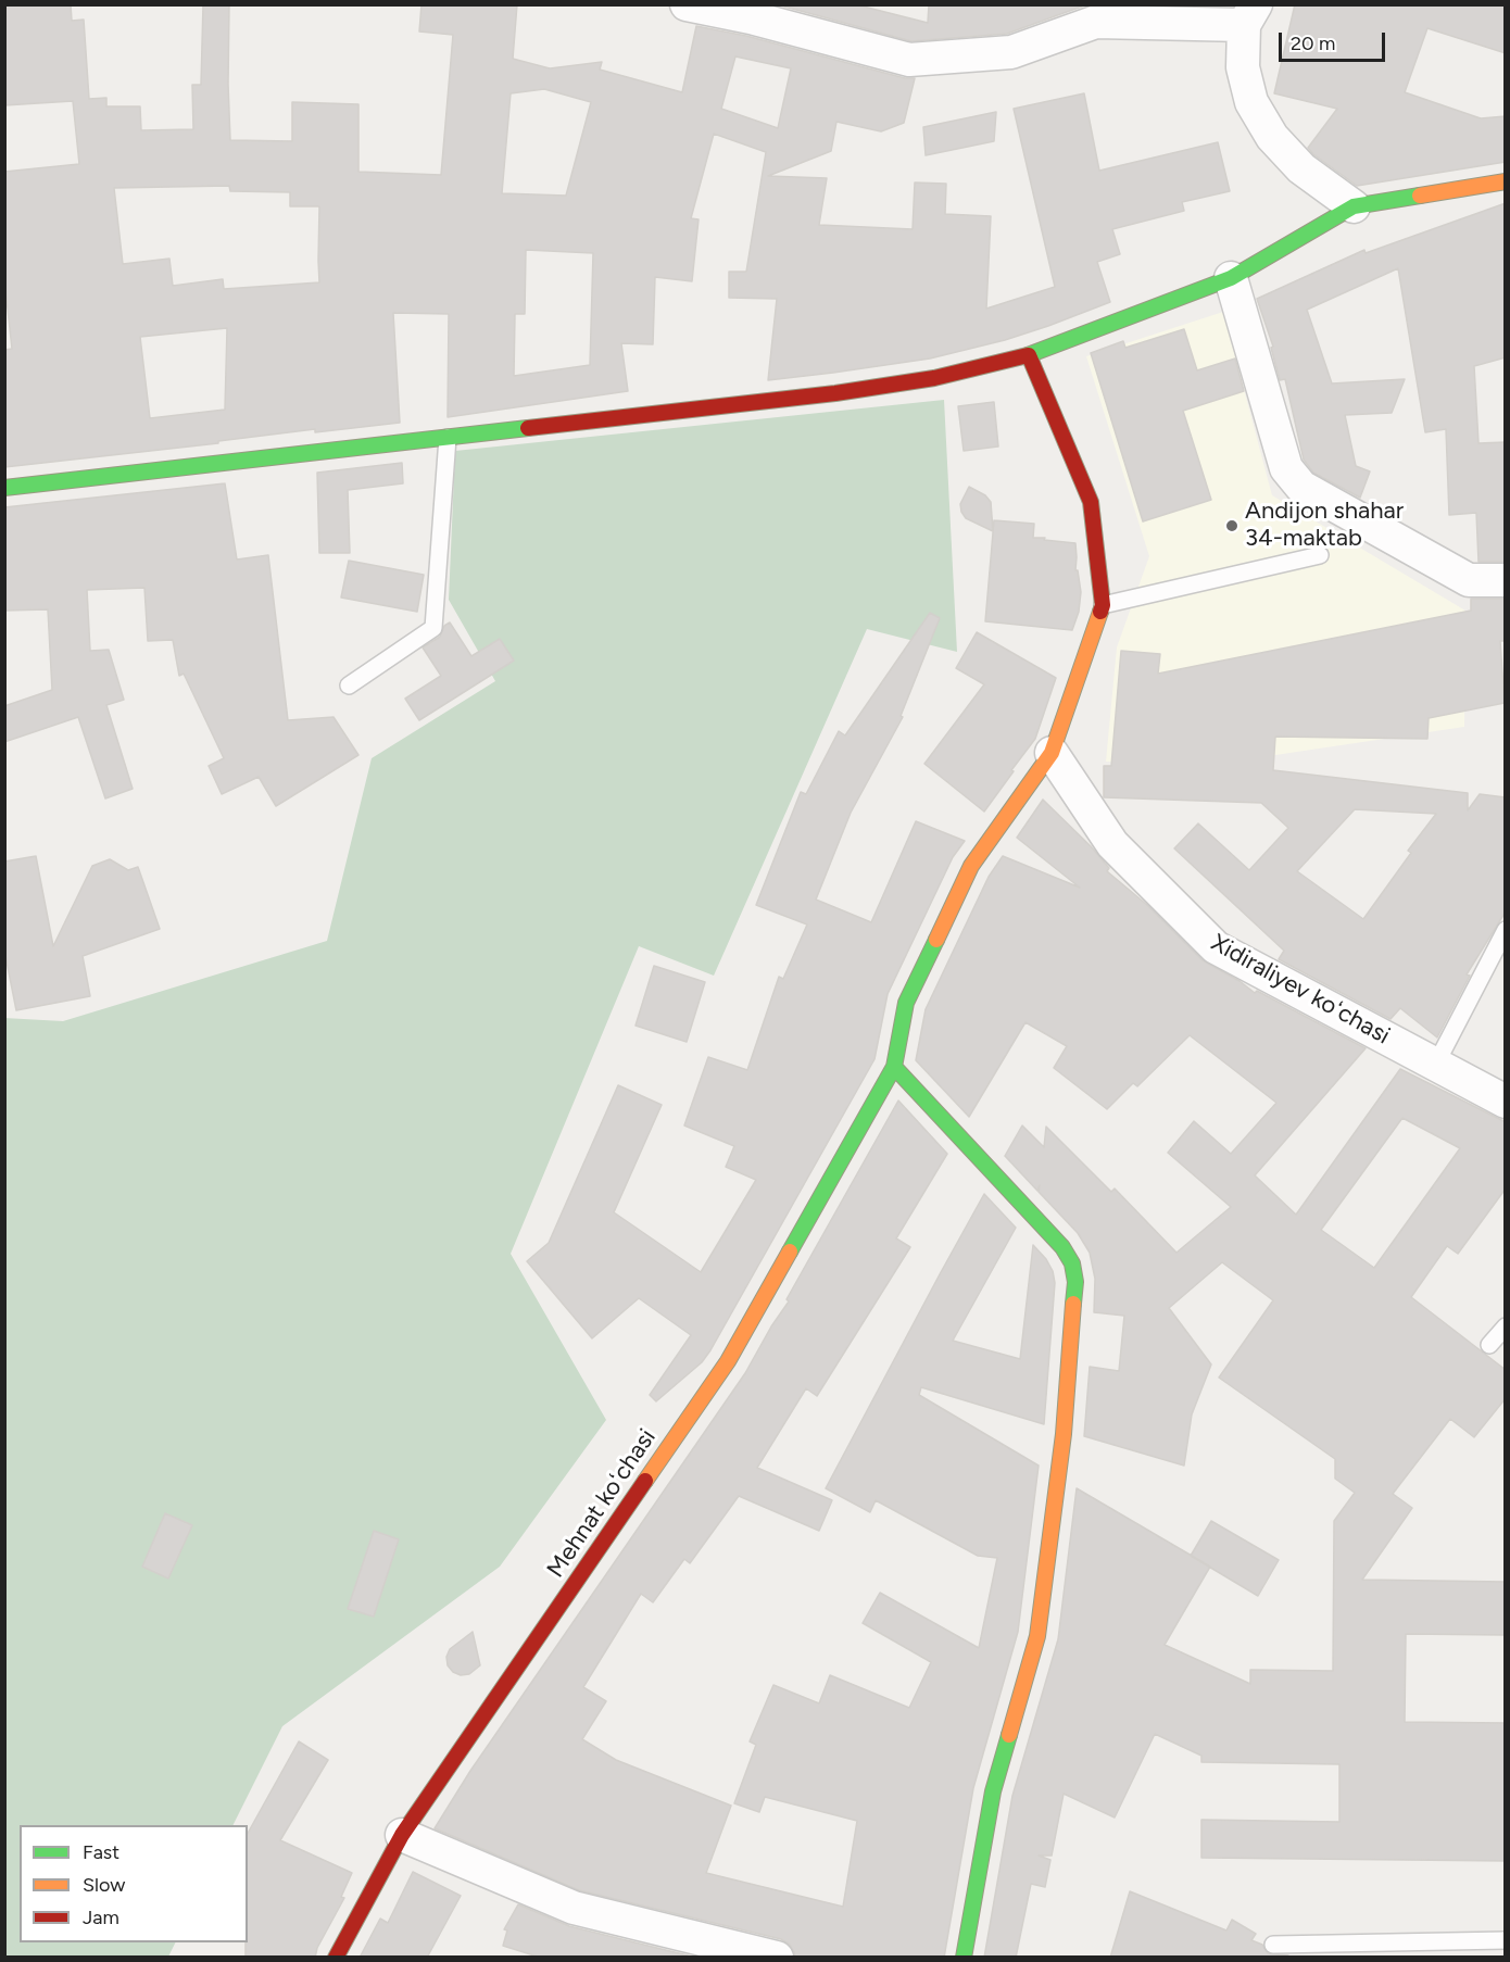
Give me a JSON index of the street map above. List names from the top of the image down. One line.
{"streets":{"street":["Xidiraliyev koʻchasi","Mehnat koʻchasi"]},"crossings":[["Xidiraliyev koʻchasi","Mehnat koʻchasi"]],"places":["Andijon shahar 34-maktab"],"legend":["Fast","Slow","Jam"],"scale_bar":"20 m"}
